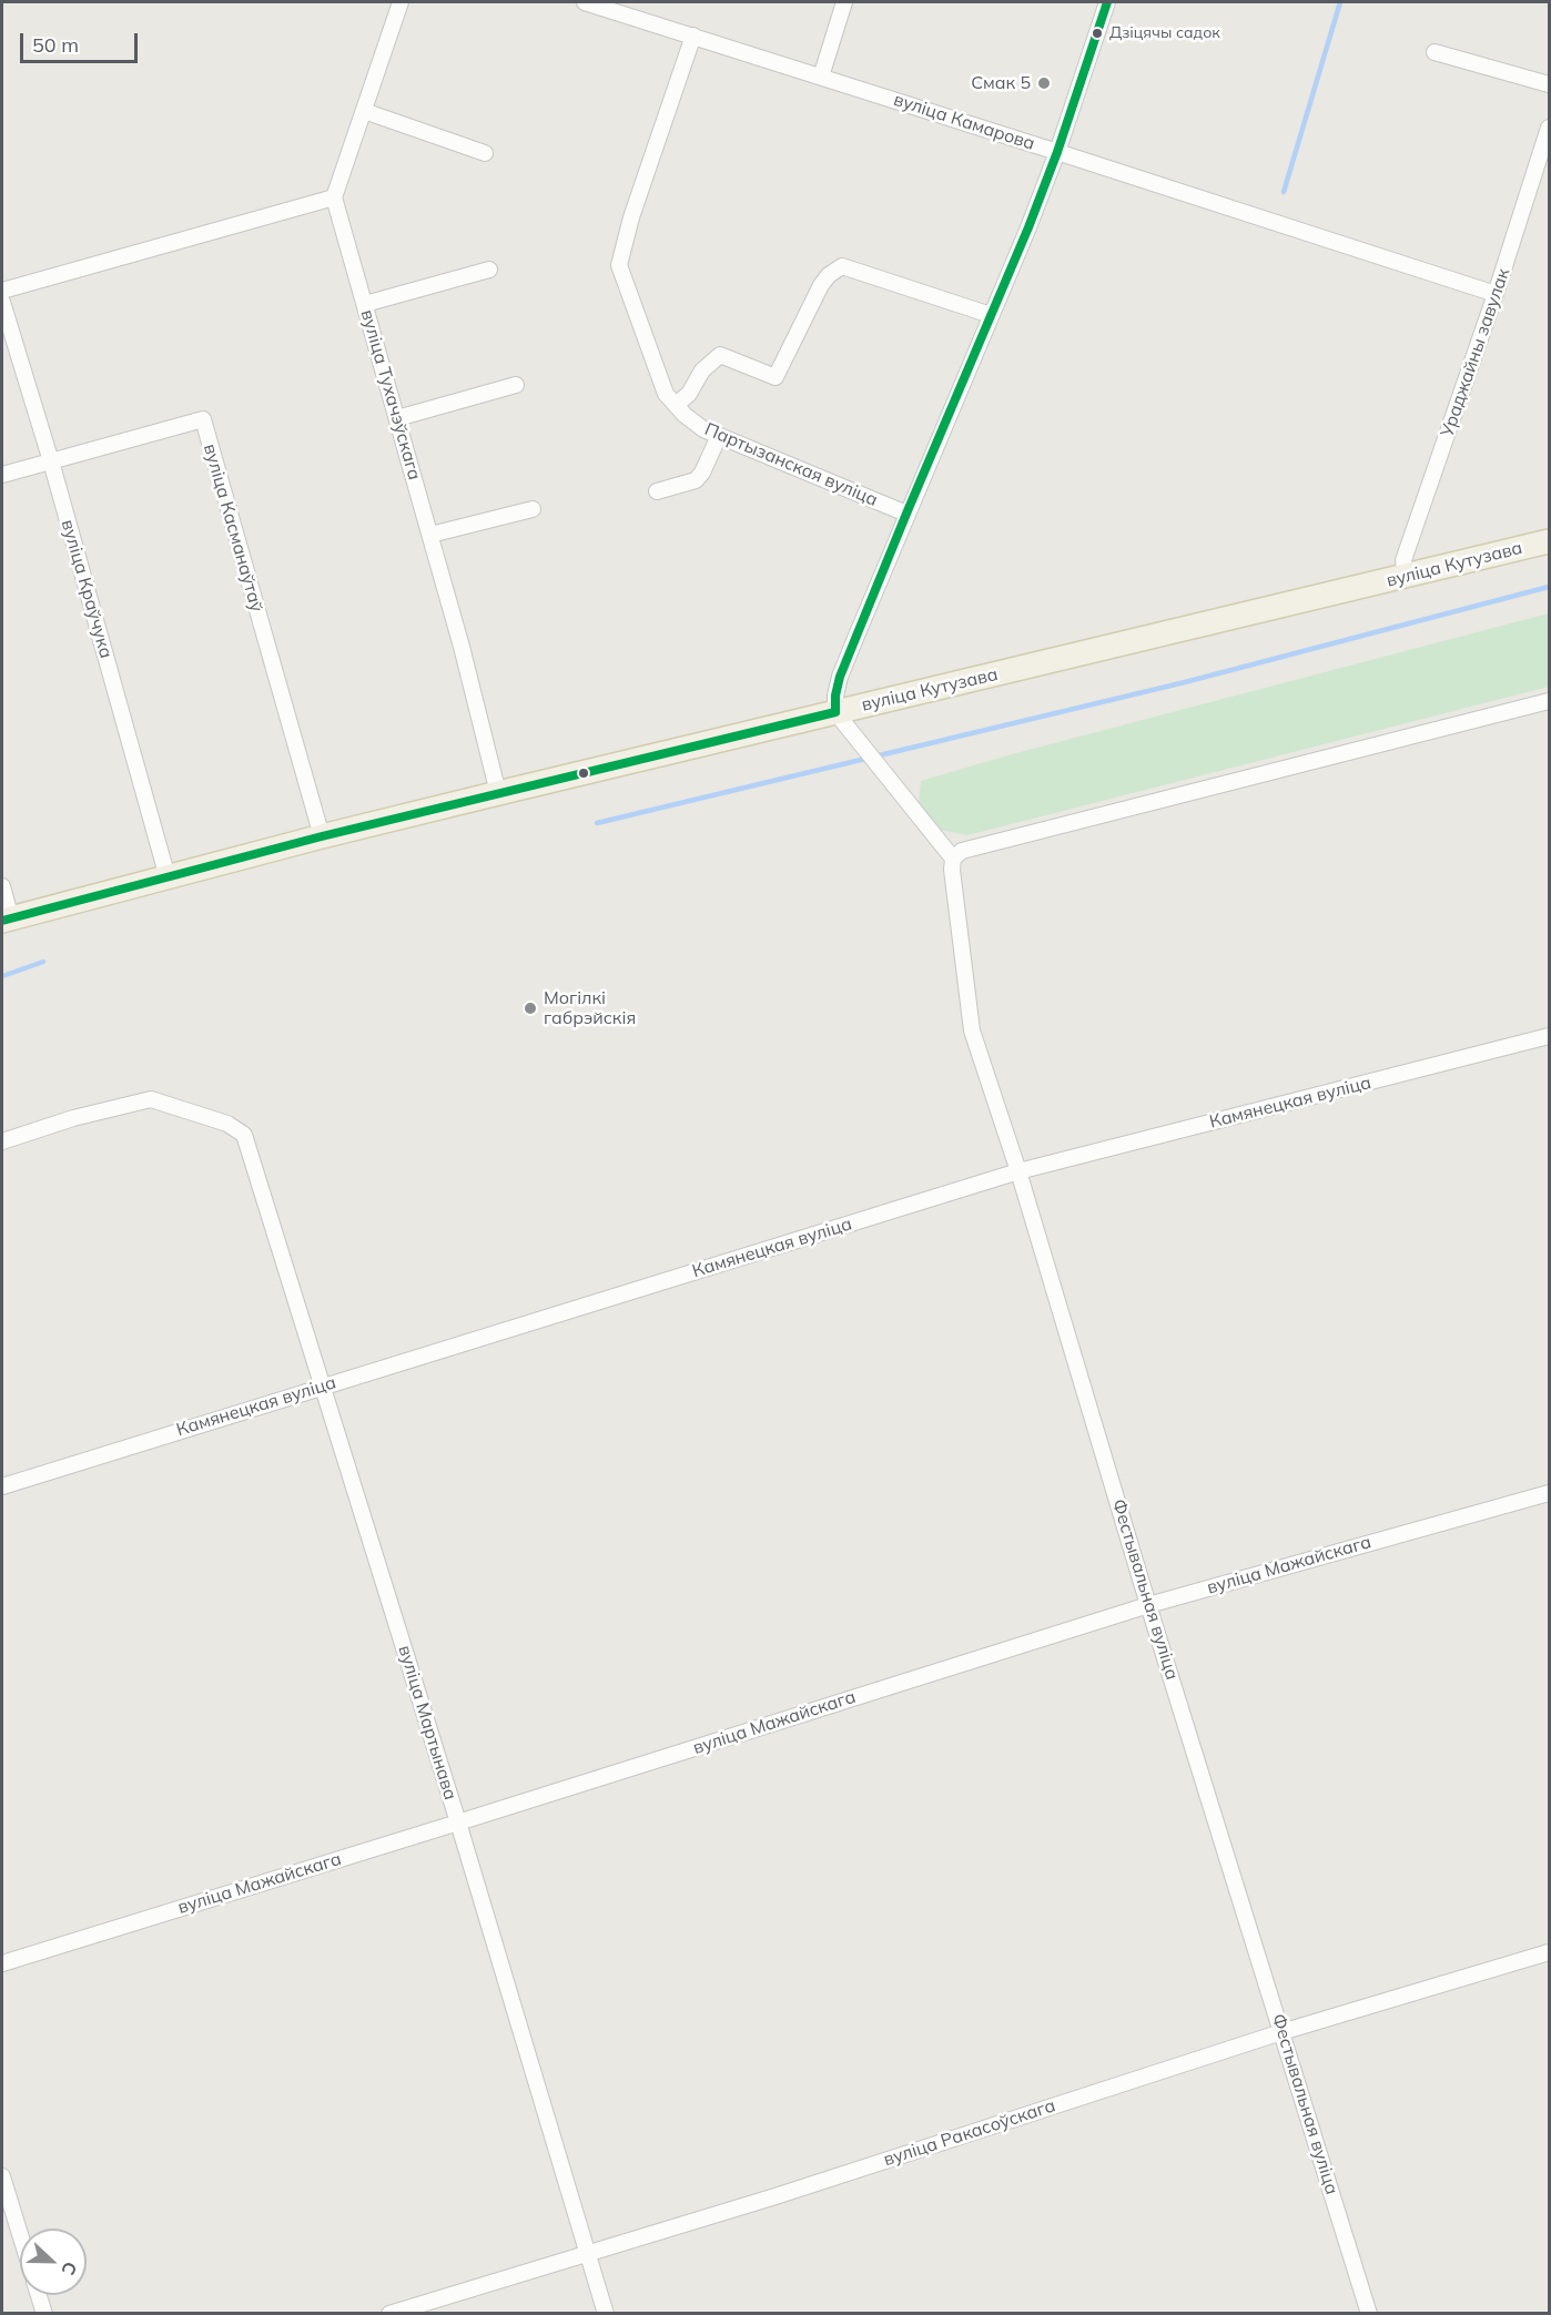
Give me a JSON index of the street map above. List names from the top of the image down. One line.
{"streets":{"main road":["вуліца Кутузава"],"street":["вуліца Камарова","Ураджайны завулак","вуліца Тухачэўскага","Партызанская вуліца","вуліца Касманаўтаў","вуліца Краўчука","Камянецкая вуліца","вуліца Мажайскага","Фестывальная вуліца","вуліца Мартынава","вуліца Ракасоўскага"]},"crossings":[["вуліца Камарова","Ураджайны завулак"],["вуліца Камарова","Партызанская вуліца"],["Ураджайны завулак","вуліца Кутузава"],["вуліца Тухачэўскага","вуліца Кутузава"],["вуліца Касманаўтаў","вуліца Кутузава"],["вуліца Касманаўтаў","вуліца Краўчука"],["вуліца Кутузава","вуліца Краўчука"],["Камянецкая вуліца","Фестывальная вуліца"],["Камянецкая вуліца","вуліца Мартынава"],["вуліца Мажайскага","Фестывальная вуліца"],["вуліца Мажайскага","вуліца Мартынава"],["Фестывальная вуліца","вуліца Ракасоўскага"],["вуліца Мартынава","вуліца Ракасоўскага"]],"places":["Дзіцячы садок","Смак 5","Могілкі габрэйскія"],"scale_bar":"50 m","north":"right"}
